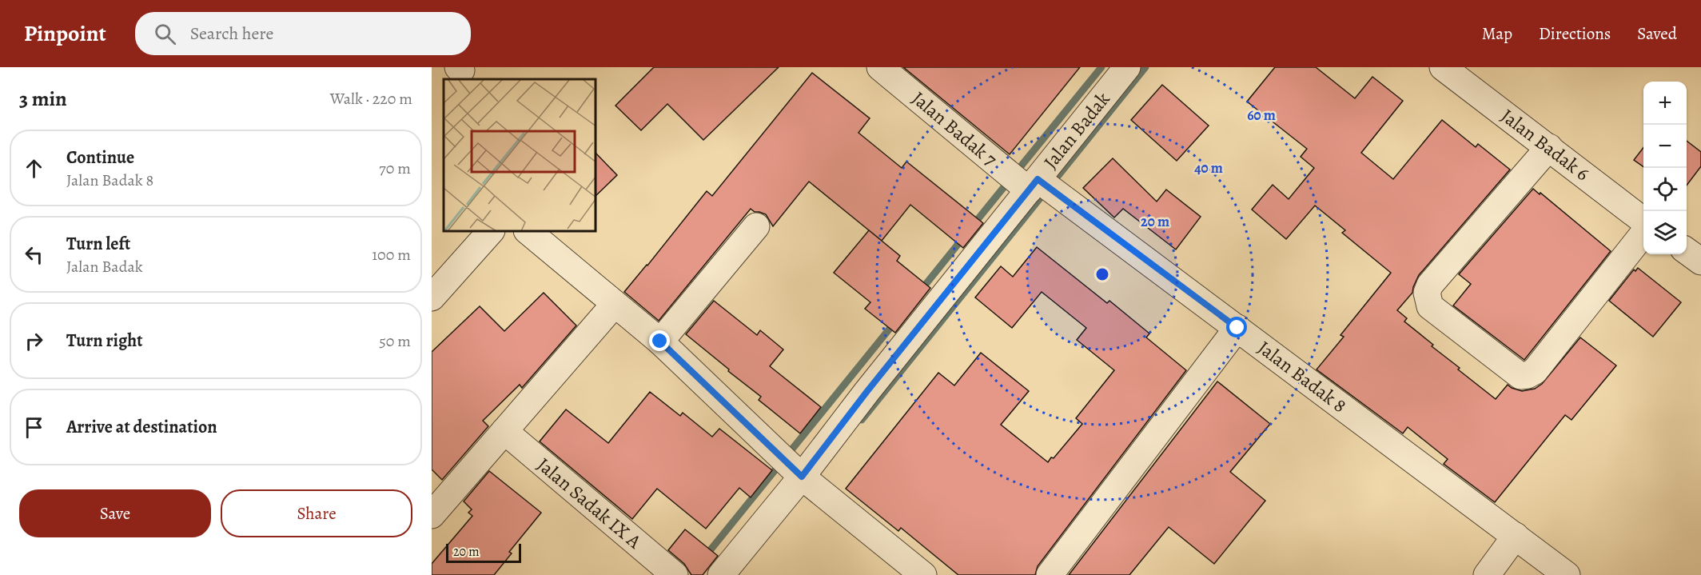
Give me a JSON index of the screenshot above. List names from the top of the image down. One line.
{"streets":{"street":["Jalan Badak 7","Jalan Badak","Jalan Badak 6","Jalan Badak 8","Jalan Sadak IX A"]},"crossings":[["Jalan Badak 7","Jalan Badak"],["Jalan Badak 7","Jalan Badak 8"],["Jalan Badak","Jalan Badak 8"]],"scale_bar":"20 m","page":{"header":"Pinpoint","search":"Search here","nav":["Map","Directions","Saved"],"heading":["3 min","Walk · 220 m"],"map_buttons":["+","−"],"list":[["Continue","Jalan Badak 8","70 m"],["Turn left","Jalan Badak","100 m"],["Turn right","50 m"],"Arrive at destination"],"buttons":["Save","Share"],"scale":"20 m"},"rings":["60 m","40 m","20 m"]}
